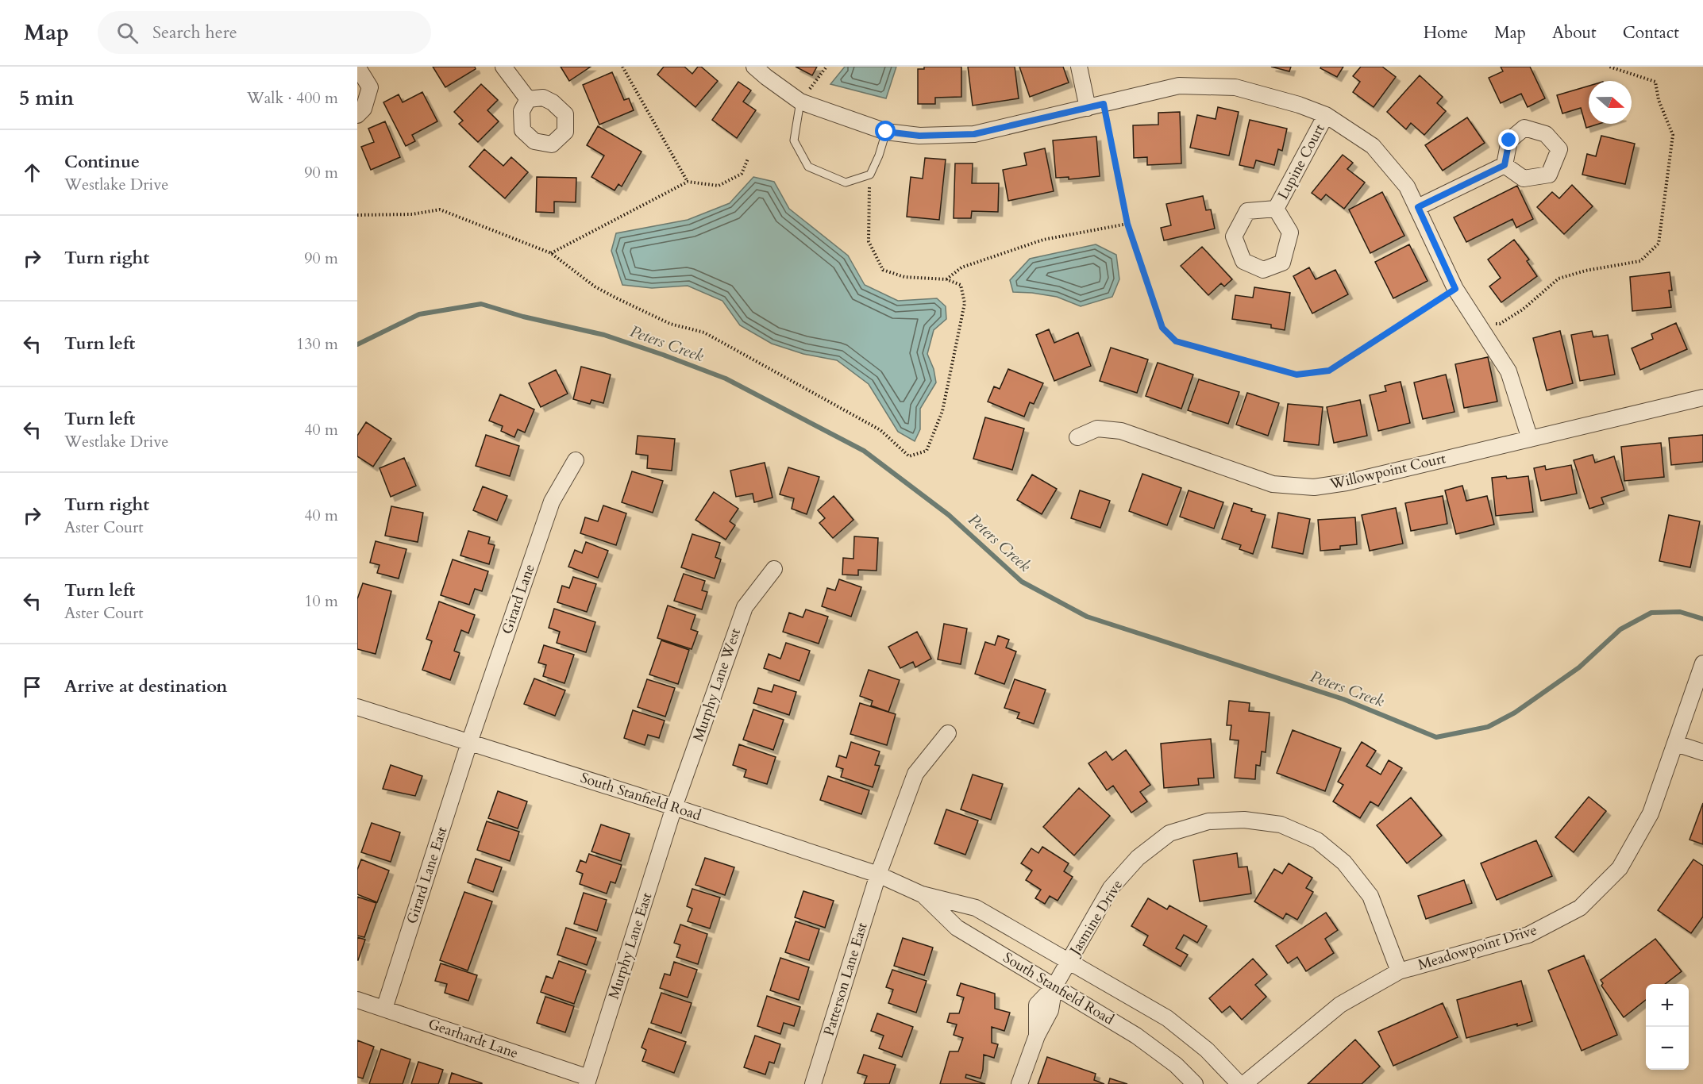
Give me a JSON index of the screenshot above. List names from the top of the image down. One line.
{"streets":{"street":["Lupine Court","Willowpoint Court","Girard Lane","Murphy Lane West","South Stanfield Road","Girard Lane East","Jasmine Drive","Murphy Lane East","Meadowpoint Drive","Patterson Lane East","Gearhardt Lane"]},"crossings":[["Girard Lane","South Stanfield Road"],["Girard Lane","Girard Lane East"],["Murphy Lane West","South Stanfield Road"],["Murphy Lane West","Murphy Lane East"],["South Stanfield Road","Girard Lane East"],["South Stanfield Road","Jasmine Drive"],["South Stanfield Road","Murphy Lane East"],["South Stanfield Road","Patterson Lane East"],["Girard Lane East","Gearhardt Lane"],["Jasmine Drive","Meadowpoint Drive"],["Murphy Lane East","Gearhardt Lane"]],"water":["Peters Creek"],"north":"right","page":{"header":"Map","search":"Search here","nav":["Home","Map","About","Contact"],"heading":["5 min","Walk · 400 m"],"list":[["Continue","Westlake Drive","90 m"],["Turn right","90 m"],["Turn left","130 m"],["Turn left","Westlake Drive","40 m"],["Turn right","Aster Court","40 m"],["Turn left","Aster Court","10 m"],"Arrive at destination"],"map_buttons":["+","−"]}}
